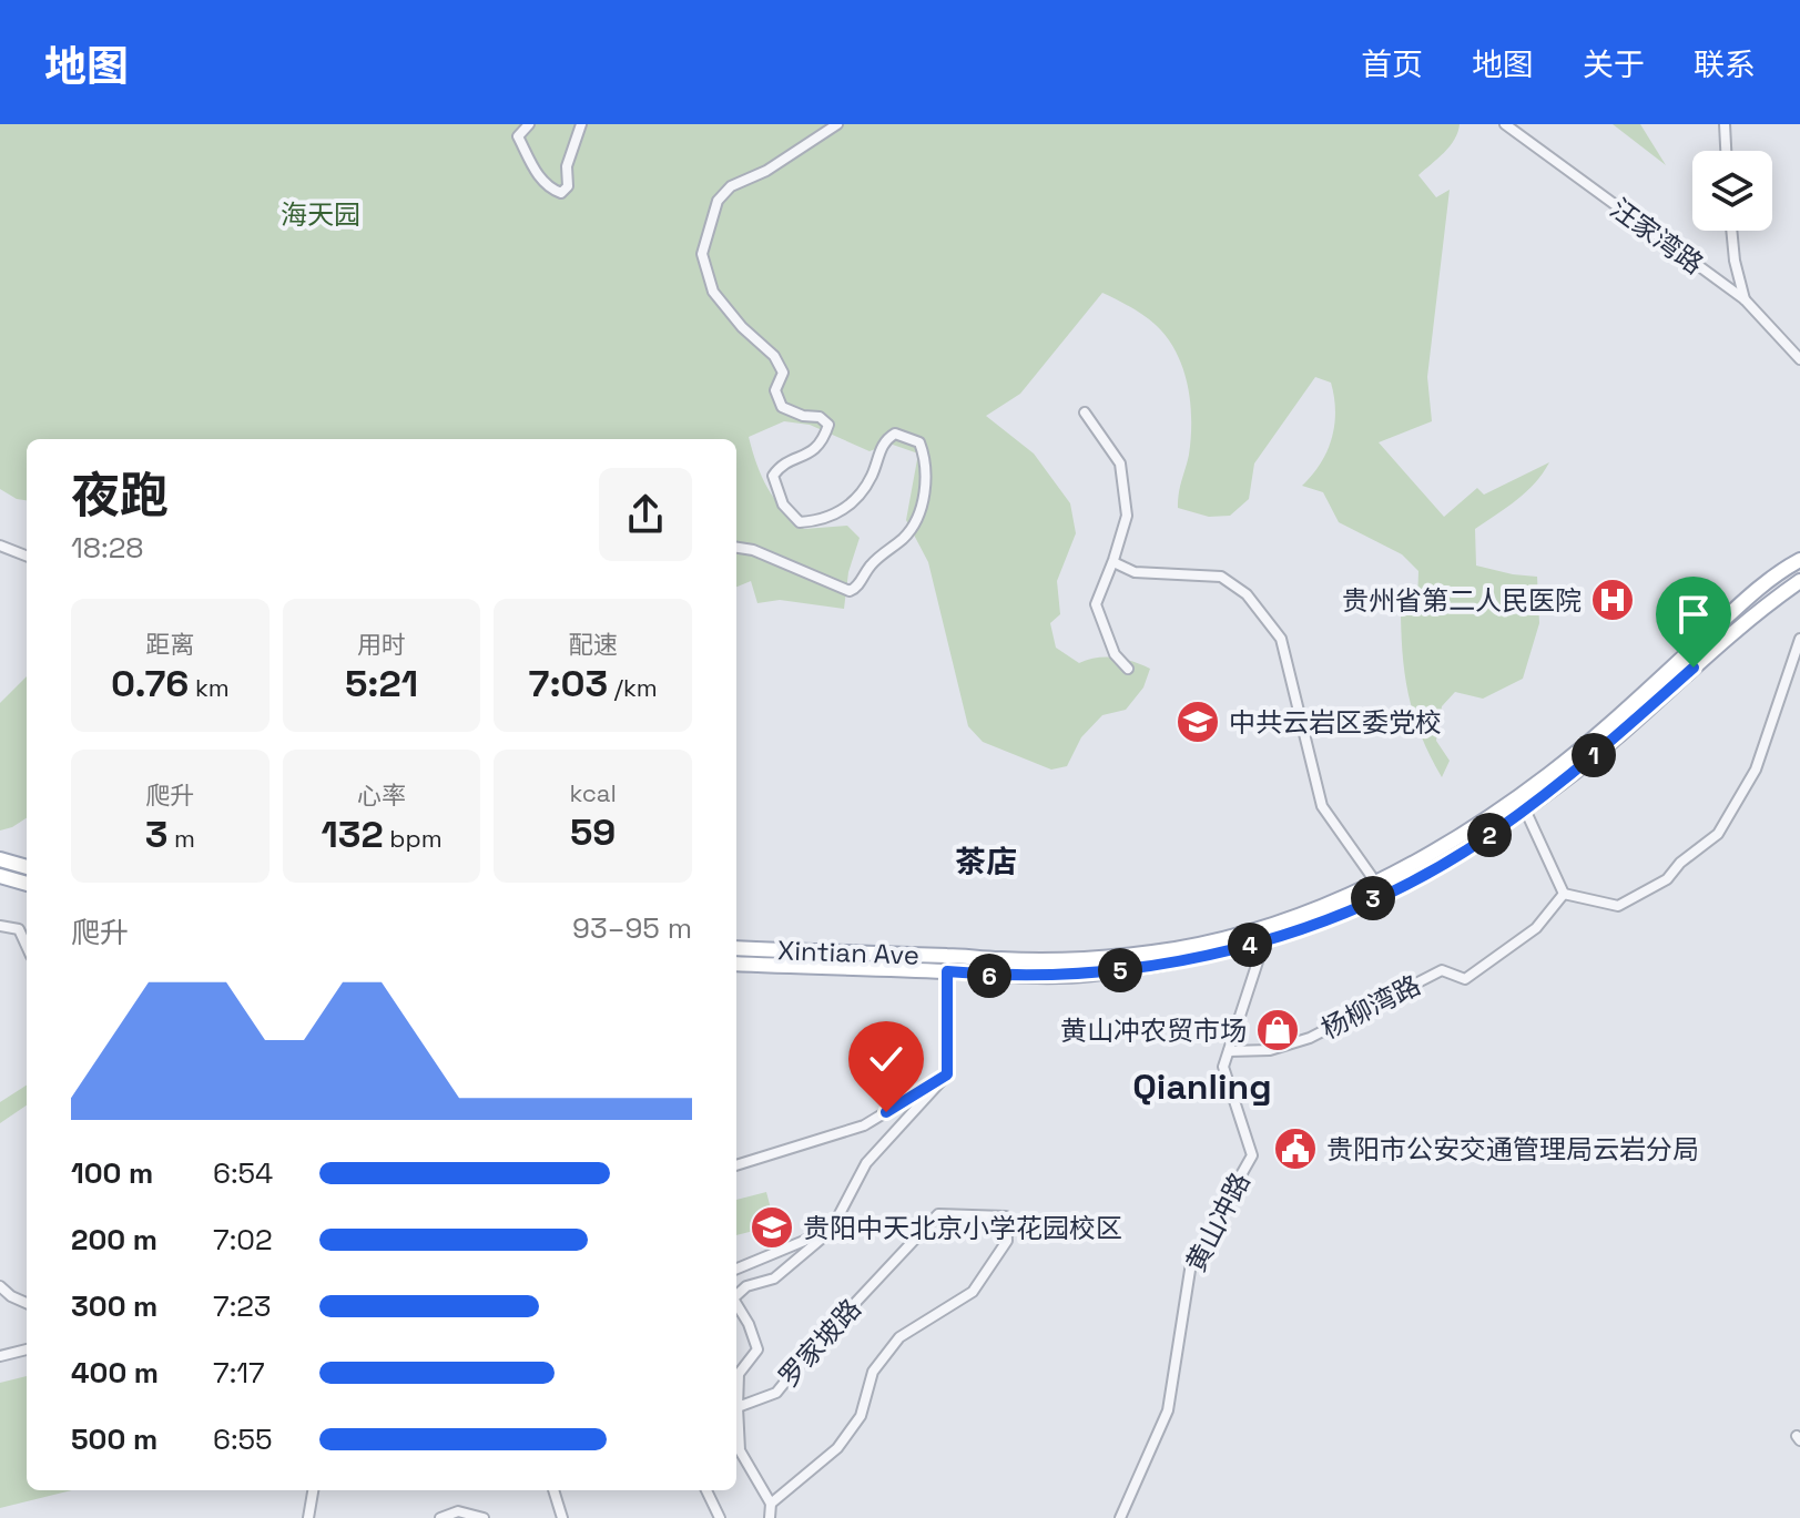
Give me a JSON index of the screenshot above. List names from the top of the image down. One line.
{"streets":{"main road":["Xintian Ave"],"street":["汪家湾路","杨柳湾路","黄山冲路","罗家坡路"]},"crossings":[["Xintian Ave","黄山冲路"],["杨柳湾路","黄山冲路"]],"districts":["茶店","Qianling"],"parks":["海天园"],"places":{"hospital":["贵州省第二人民医院"],"school or university":["中共云岩区委党校","贵阳中天北京小学花园校区"],"shop":["黄山冲农贸市场"],"public building":["贵阳市公安交通管理局云岩分局"]},"page":{"header":"地图","nav":["首页","地图","关于","联系"],"heading":["夜跑","18:28"],"stats":[["距离","0.76 km"],["用时","5:21"],["配速","7:03 /km"],["爬升","3 m"],["心率","132 bpm"],["kcal","59"]],"pins":["1","2","3","4","5","6"],"chart":["爬升","93–95 m"],"list":[{"name":"100 m","note":"6:54"},{"name":"200 m","note":"7:02"},{"name":"300 m","note":"7:23"},{"name":"400 m","note":"7:17"},{"name":"500 m","note":"6:55"}]}}
